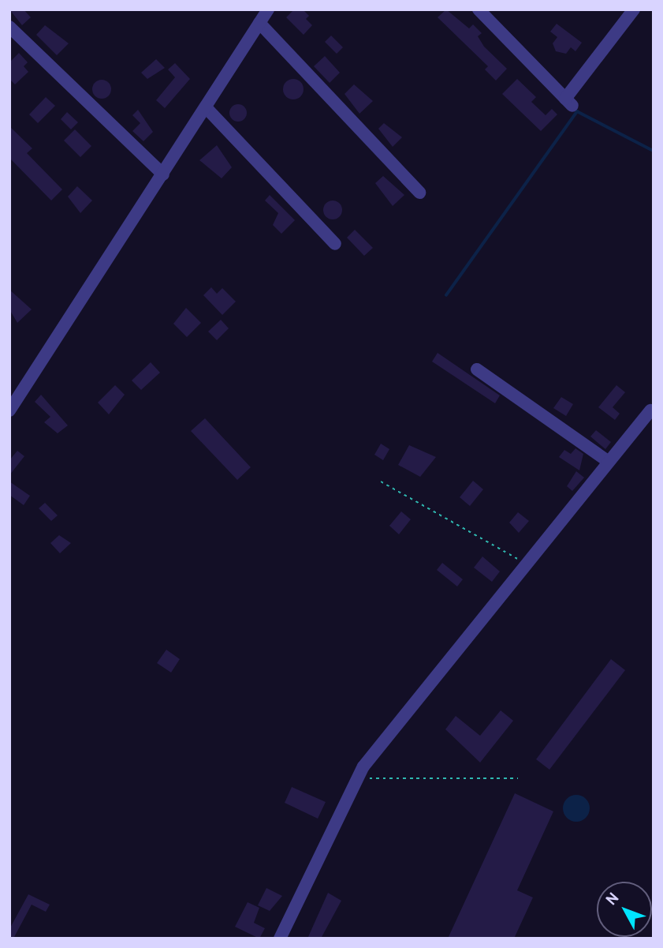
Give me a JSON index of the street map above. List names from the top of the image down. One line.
{"north":"top left"}
